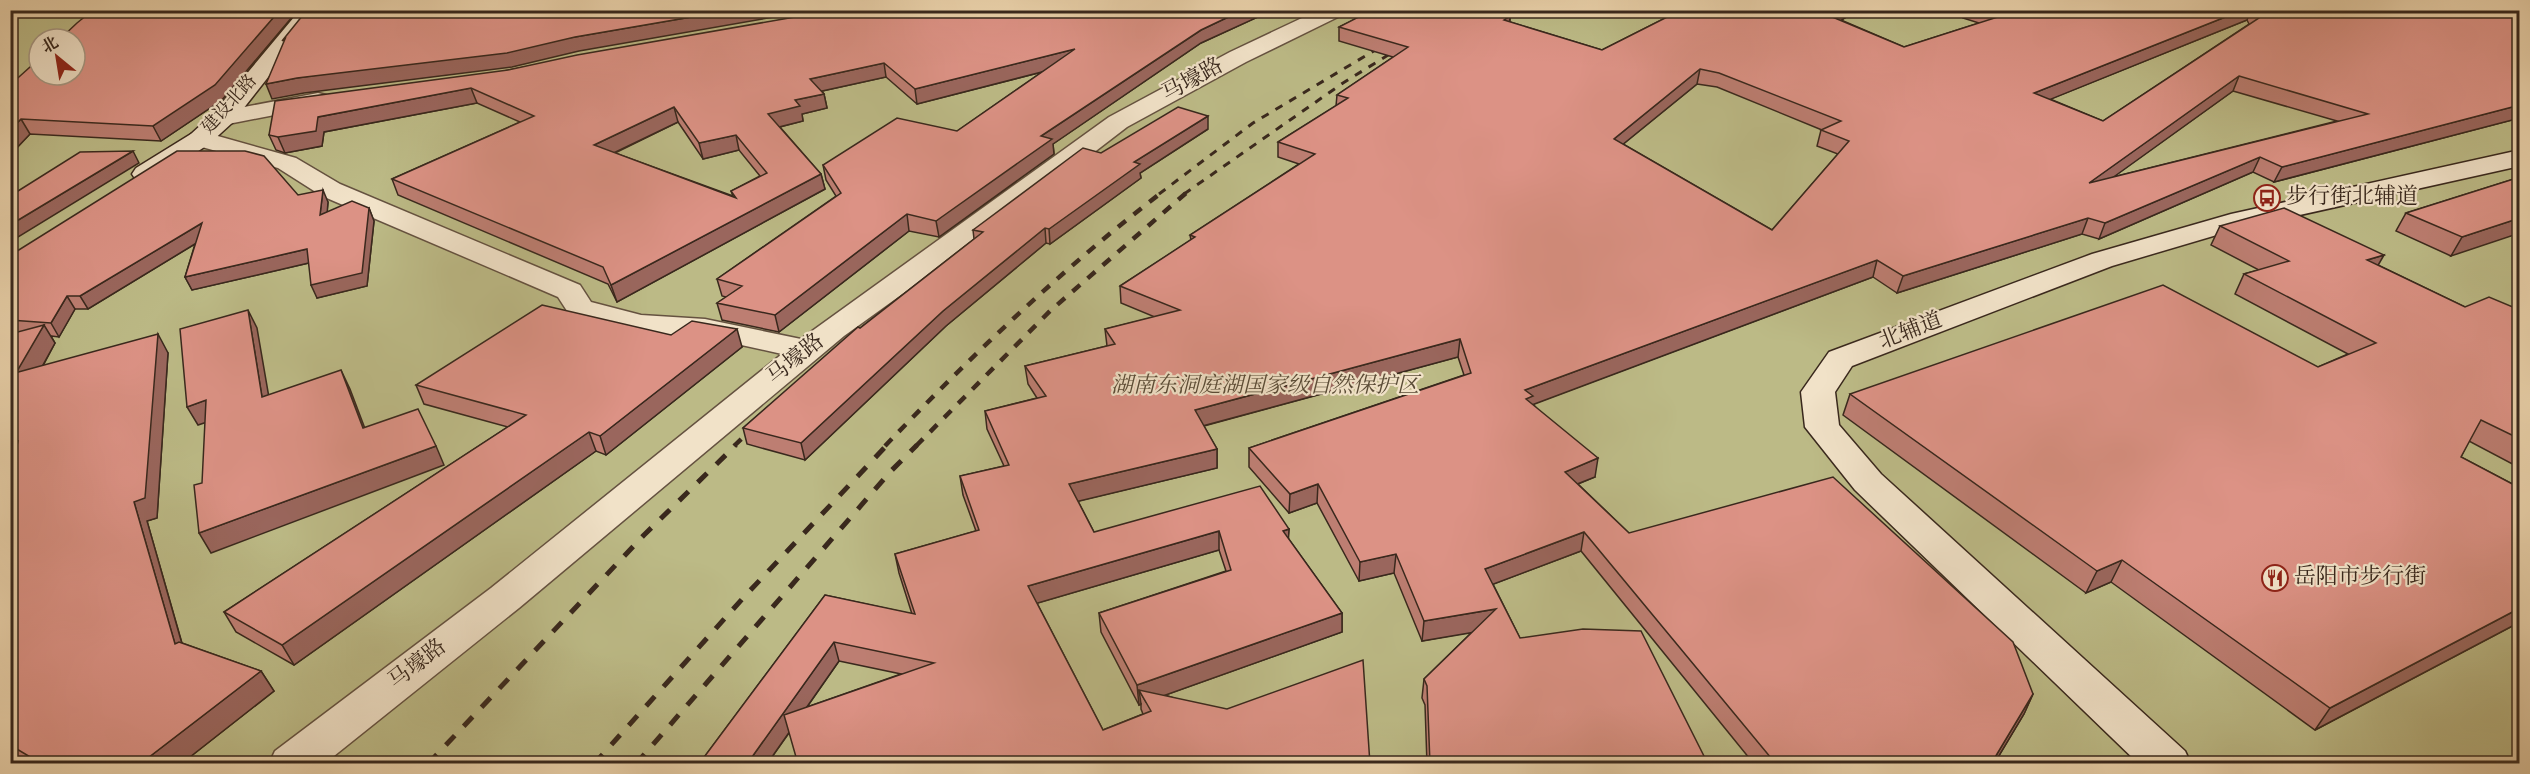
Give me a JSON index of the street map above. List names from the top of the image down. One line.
{"streets":{"street":["马壕路","建设北路","北辅道"]},"parks":["湖南东洞庭湖国家级自然保护区"],"places":{"bus stop":["步行街北辅道"],"restaurant":["岳阳市步行街"]},"north":"top left"}
